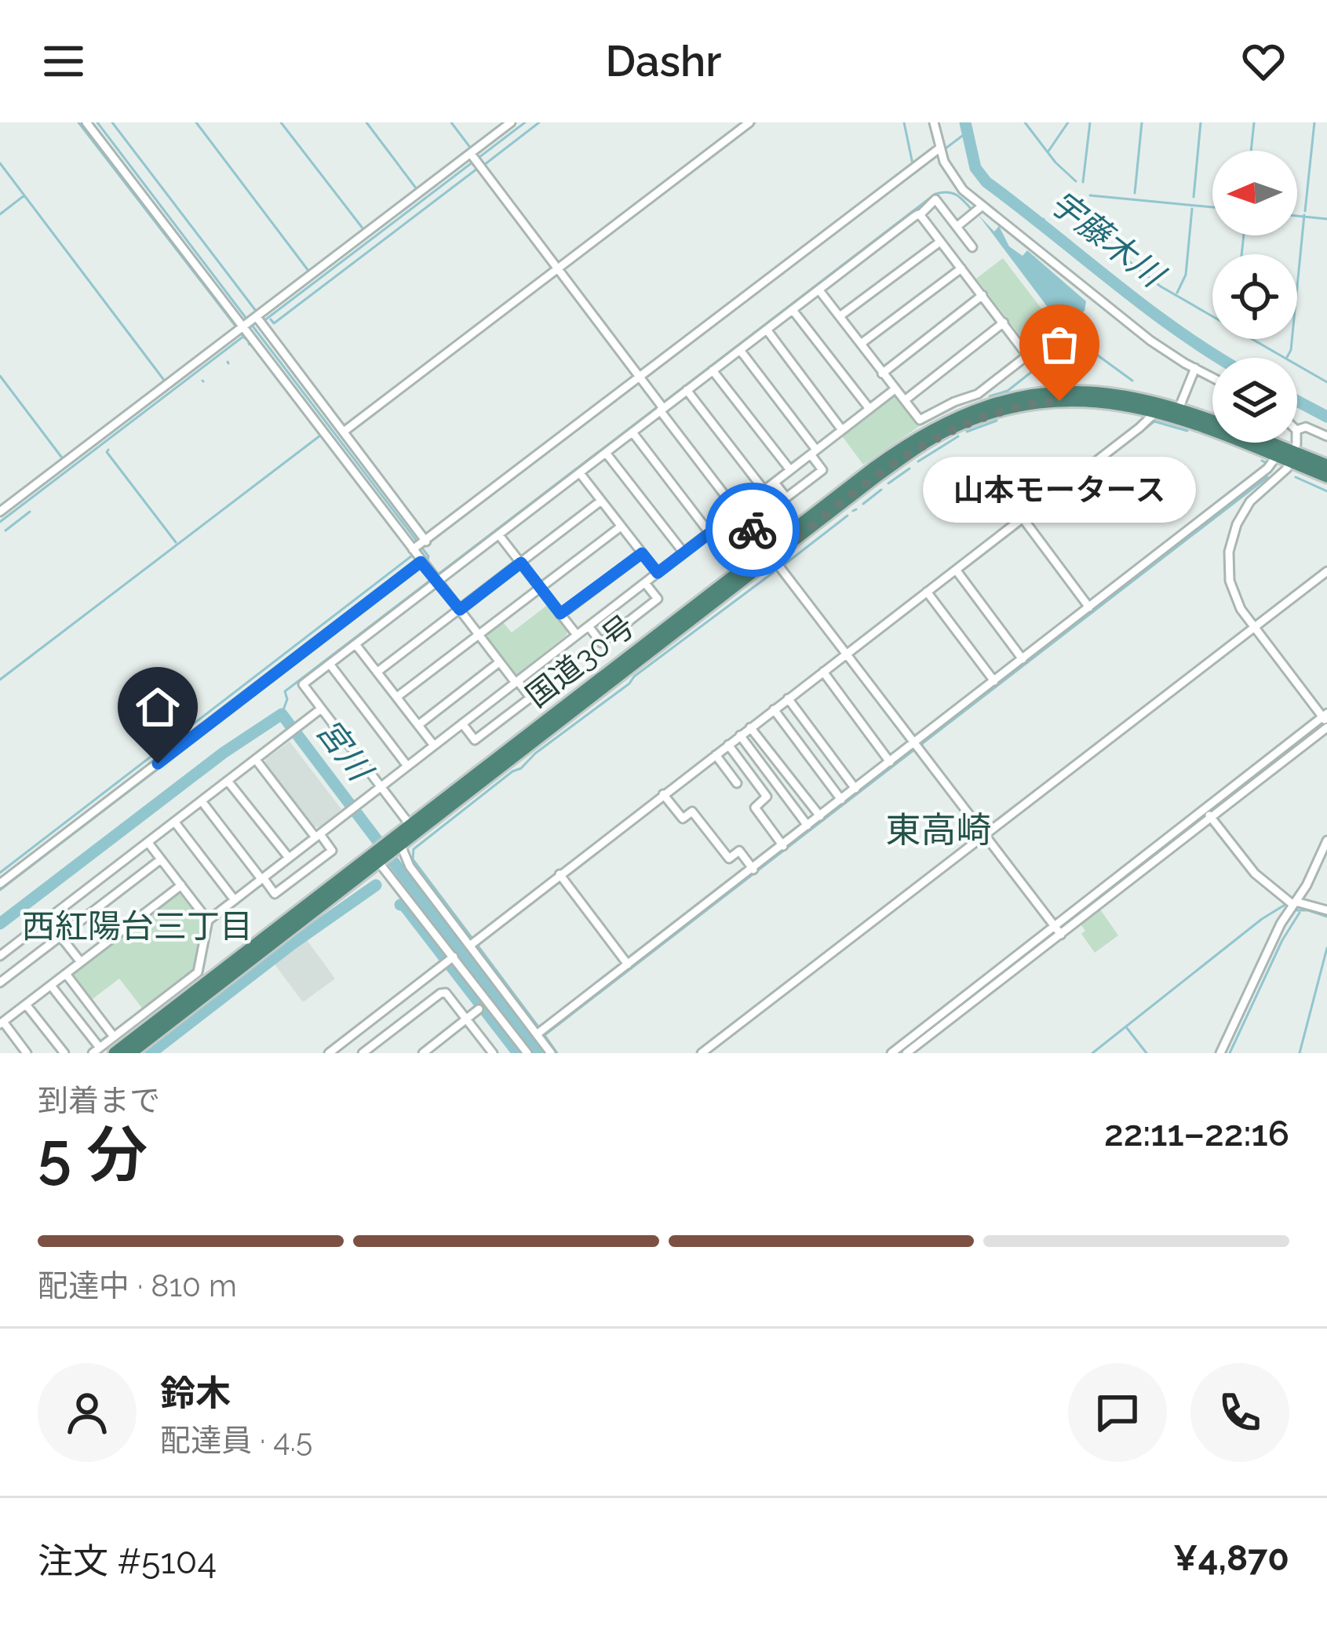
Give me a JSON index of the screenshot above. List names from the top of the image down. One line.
{"streets":{"highway":["国道30号"]},"districts":["東高崎","西紅陽台三丁目"],"water":["宇藤木川","宮川"],"places":["山本モータース"],"north":"left","page":{"header":"Dashr","bubble":"山本モータース","heading":["5 分","到着まで","22:11–22:16"],"panel":["鈴木","配達員 · 4.5","注文 #5104","¥4,870"],"bar":"配達中 · 810 m"}}
